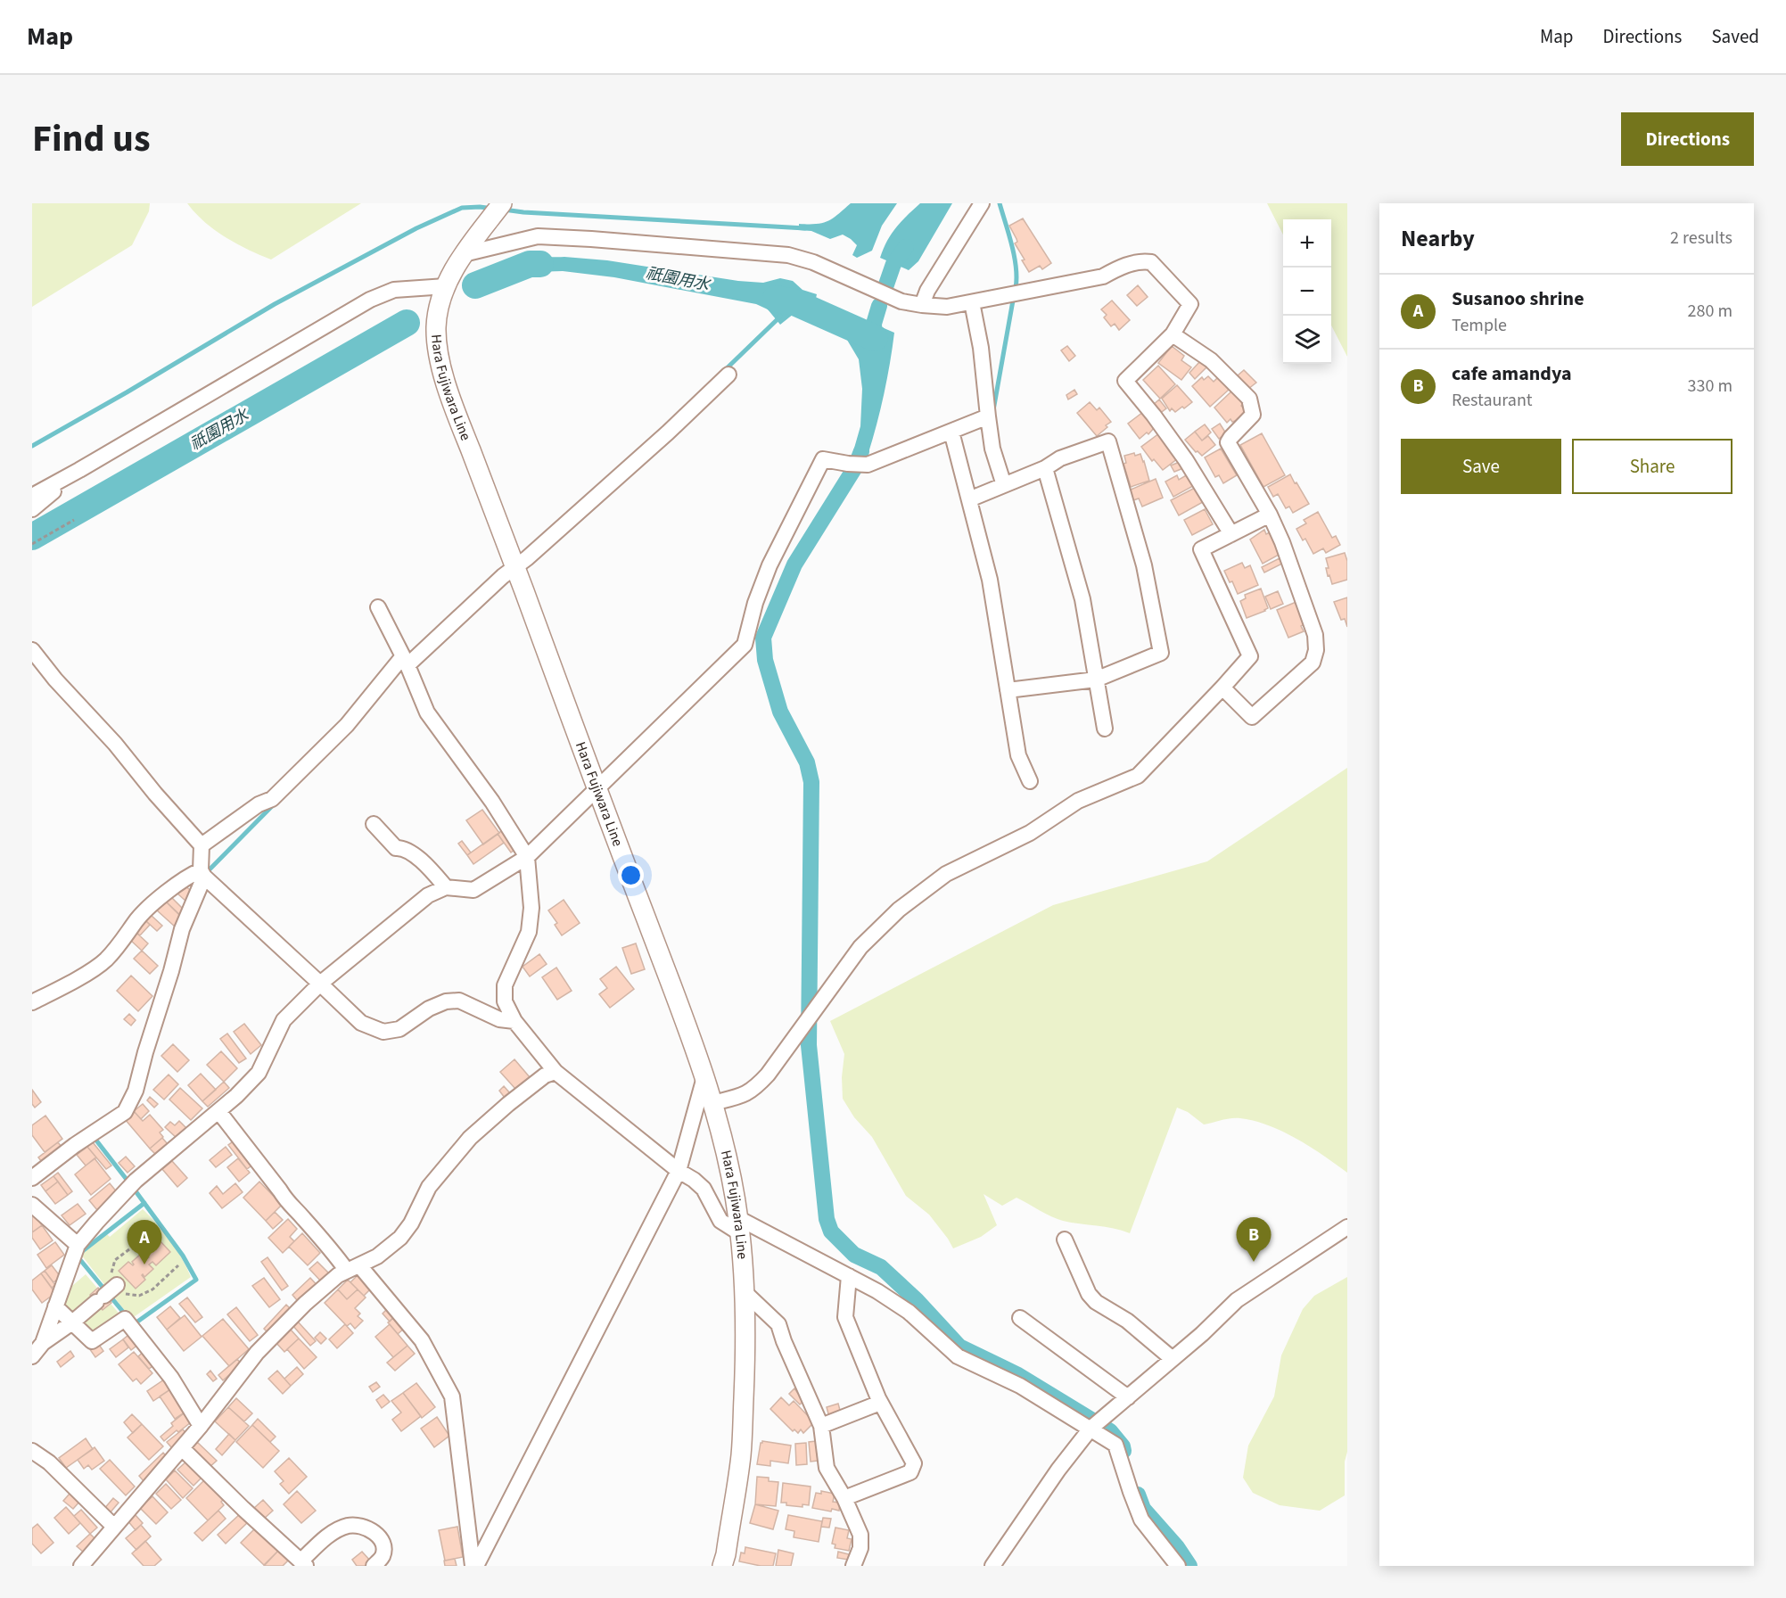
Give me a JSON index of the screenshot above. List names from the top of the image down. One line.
{"streets":{"main road":["Hara Fujiwara Line"]},"water":["祇園用水"],"page":{"header":"Map","nav":["Map","Directions","Saved"],"title":"Find us","buttons":["Directions",["Save","Share"]],"heading":["Nearby","2 results"],"map_buttons":["+","−"],"list":[{"mark":"A","name":"Susanoo shrine","note":"Temple","value":"280 m"},{"mark":"B","name":"cafe amandya","note":"Restaurant","value":"330 m"}],"pins":["B","A"]}}
